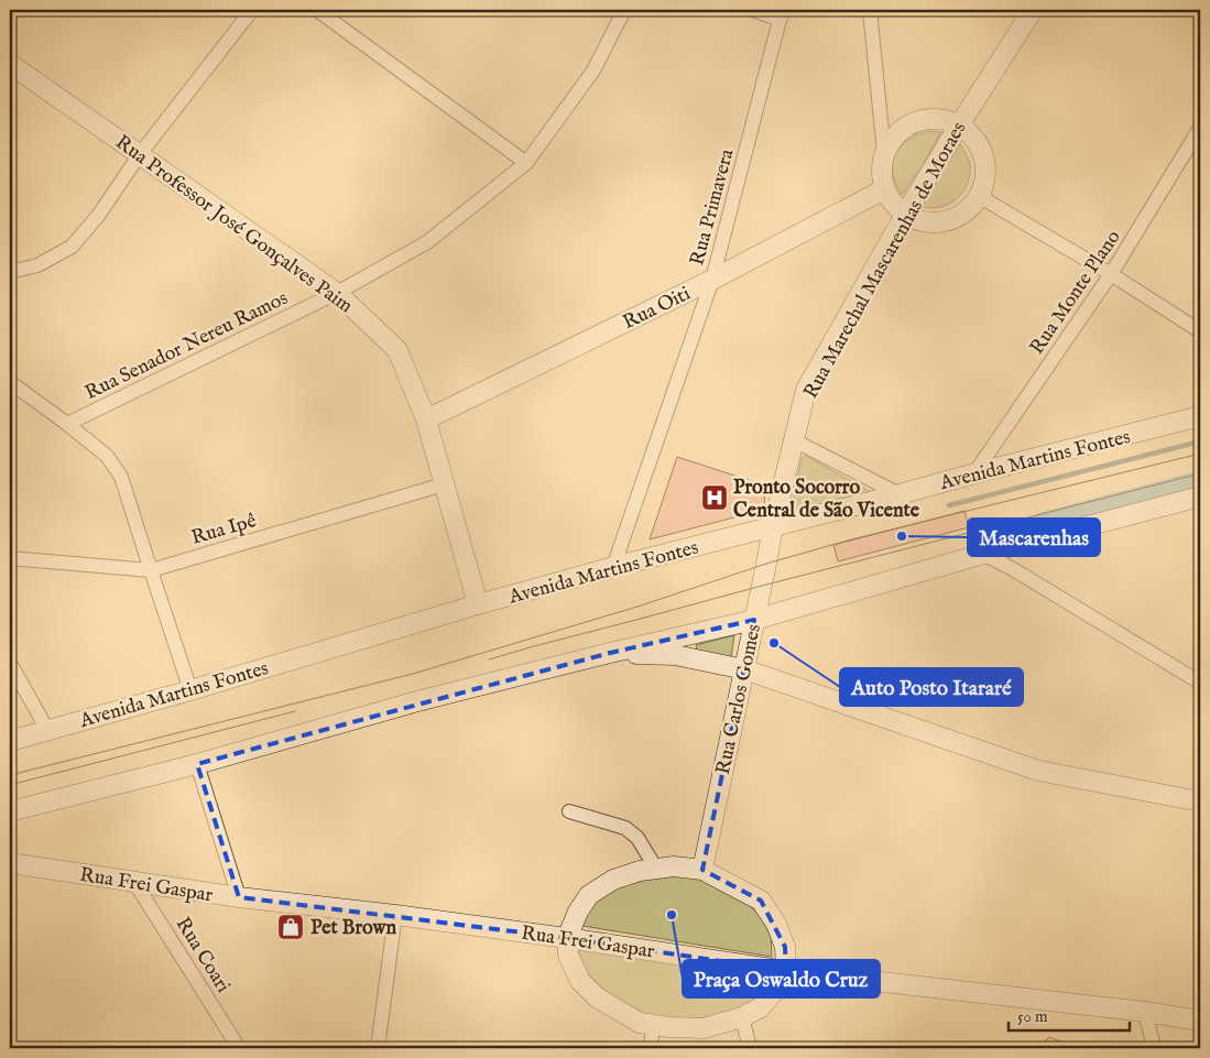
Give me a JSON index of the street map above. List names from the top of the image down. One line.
{"streets":{"street":["Rua Primavera","Rua Professor José Gonçalves Paim","Rua Marechal Mascarenhas de Moraes","Rua Monte Plano","Rua Oiti","Rua Senador Nereu Ramos","Avenida Martins Fontes","Rua Ipê","Rua Carlos Gomes","Rua Frei Gaspar","Rua Coari"]},"crossings":[["Rua Primavera","Rua Oiti"],["Rua Primavera","Avenida Martins Fontes"],["Rua Professor José Gonçalves Paim","Rua Oiti"],["Rua Professor José Gonçalves Paim","Rua Senador Nereu Ramos"],["Rua Professor José Gonçalves Paim","Avenida Martins Fontes"],["Rua Professor José Gonçalves Paim","Rua Ipê"],["Rua Marechal Mascarenhas de Moraes","Avenida Martins Fontes"],["Rua Marechal Mascarenhas de Moraes","Rua Carlos Gomes"],["Rua Monte Plano","Avenida Martins Fontes"],["Avenida Martins Fontes","Rua Carlos Gomes"],["Rua Frei Gaspar","Rua Coari"]],"places":{"hospital":["Pronto Socorro Central de São Vicente"],"other":["Mascarenhas","Auto Posto Itararé","Praça Oswaldo Cruz"],"shop":["Pet Brown"]},"scale_bar":"50 m"}
